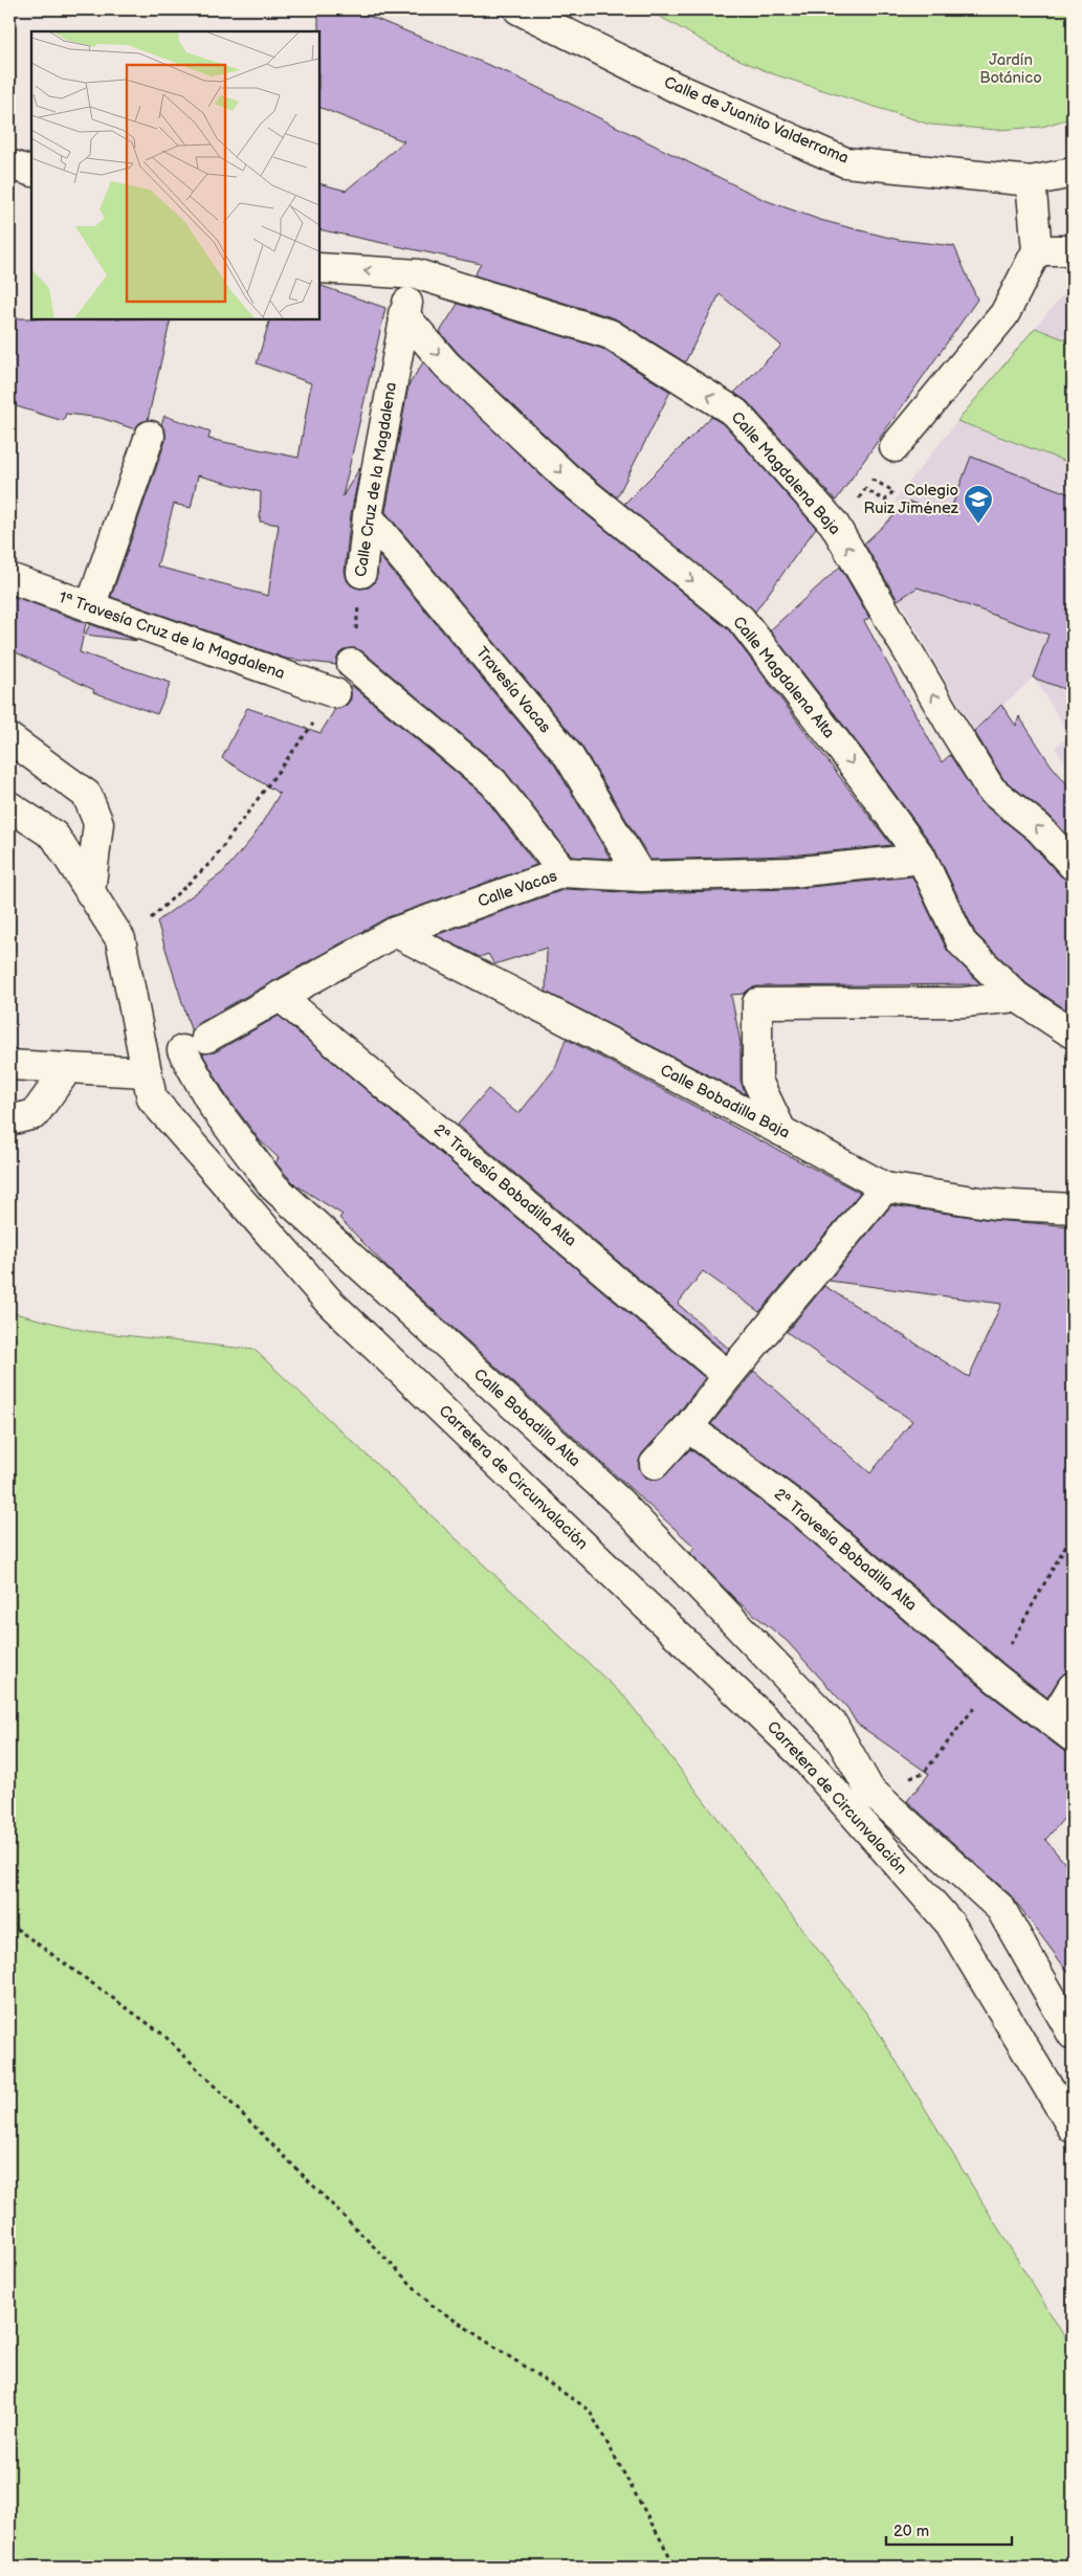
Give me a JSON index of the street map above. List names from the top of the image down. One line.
{"streets":{"street":["Calle de Juanito Valderrama","Calle Magdalena Baja","Calle Cruz de la Magdalena","1ª Travesía Cruz de la Magdalena","Calle Magdalena Alta","Travesía Vacas","Calle Vacas","Calle Bobadilla Baja","2ª Travesía Bobadilla Alta","Calle Bobadilla Alta","Carretera de Circunvalación"]},"crossings":[["Calle Magdalena Baja","Calle Cruz de la Magdalena"],["Calle Cruz de la Magdalena","Calle Magdalena Alta"],["Calle Cruz de la Magdalena","Travesía Vacas"],["Calle Magdalena Alta","Calle Vacas"],["Travesía Vacas","Calle Vacas"],["Calle Vacas","Calle Bobadilla Baja"],["Calle Vacas","2ª Travesía Bobadilla Alta"],["Calle Vacas","Calle Bobadilla Alta"]],"one_way":["Calle Magdalena Baja","Calle Magdalena Alta"],"parks":["Jardín Botánico"],"places":{"school or university":["Colegio Ruiz Jiménez"]},"scale_bar":"20 m"}
